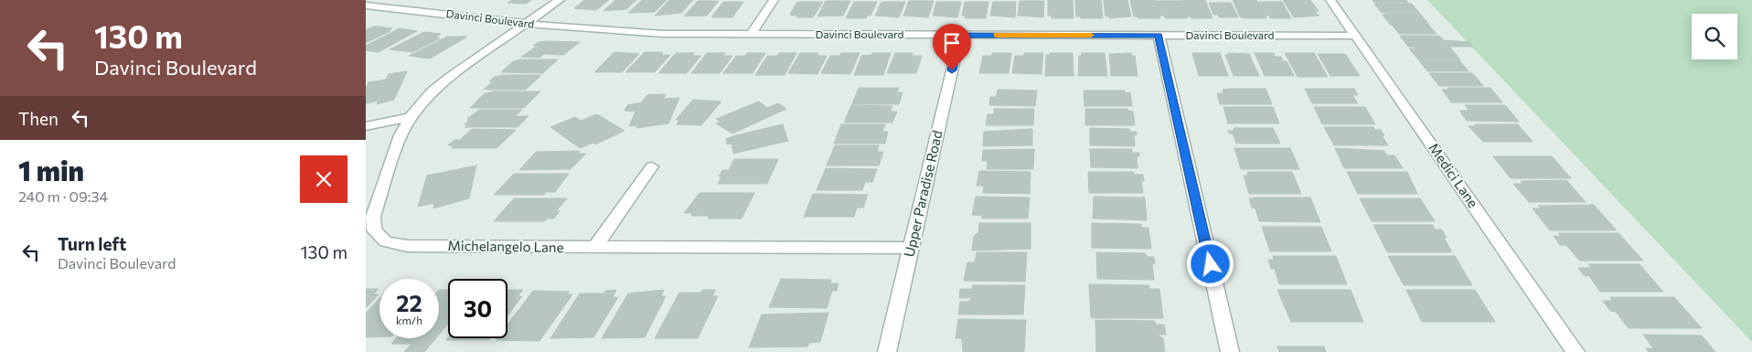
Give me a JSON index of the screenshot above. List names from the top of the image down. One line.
{"streets":{"street":["Davinci Boulevard","Medici Lane","Upper Paradise Road","Michelangelo Lane"]},"crossings":[["Davinci Boulevard","Medici Lane"],["Davinci Boulevard","Upper Paradise Road"],["Davinci Boulevard","Michelangelo Lane"],["Upper Paradise Road","Michelangelo Lane"]],"page":{"turn":["130 m","Davinci Boulevard"],"then":"Then","heading":["1 min","240 m · 09:34"],"list":[{"name":"Turn left","note":"Davinci Boulevard","value":"130 m"}],"speed":"22 km/h","limit":"30"}}
